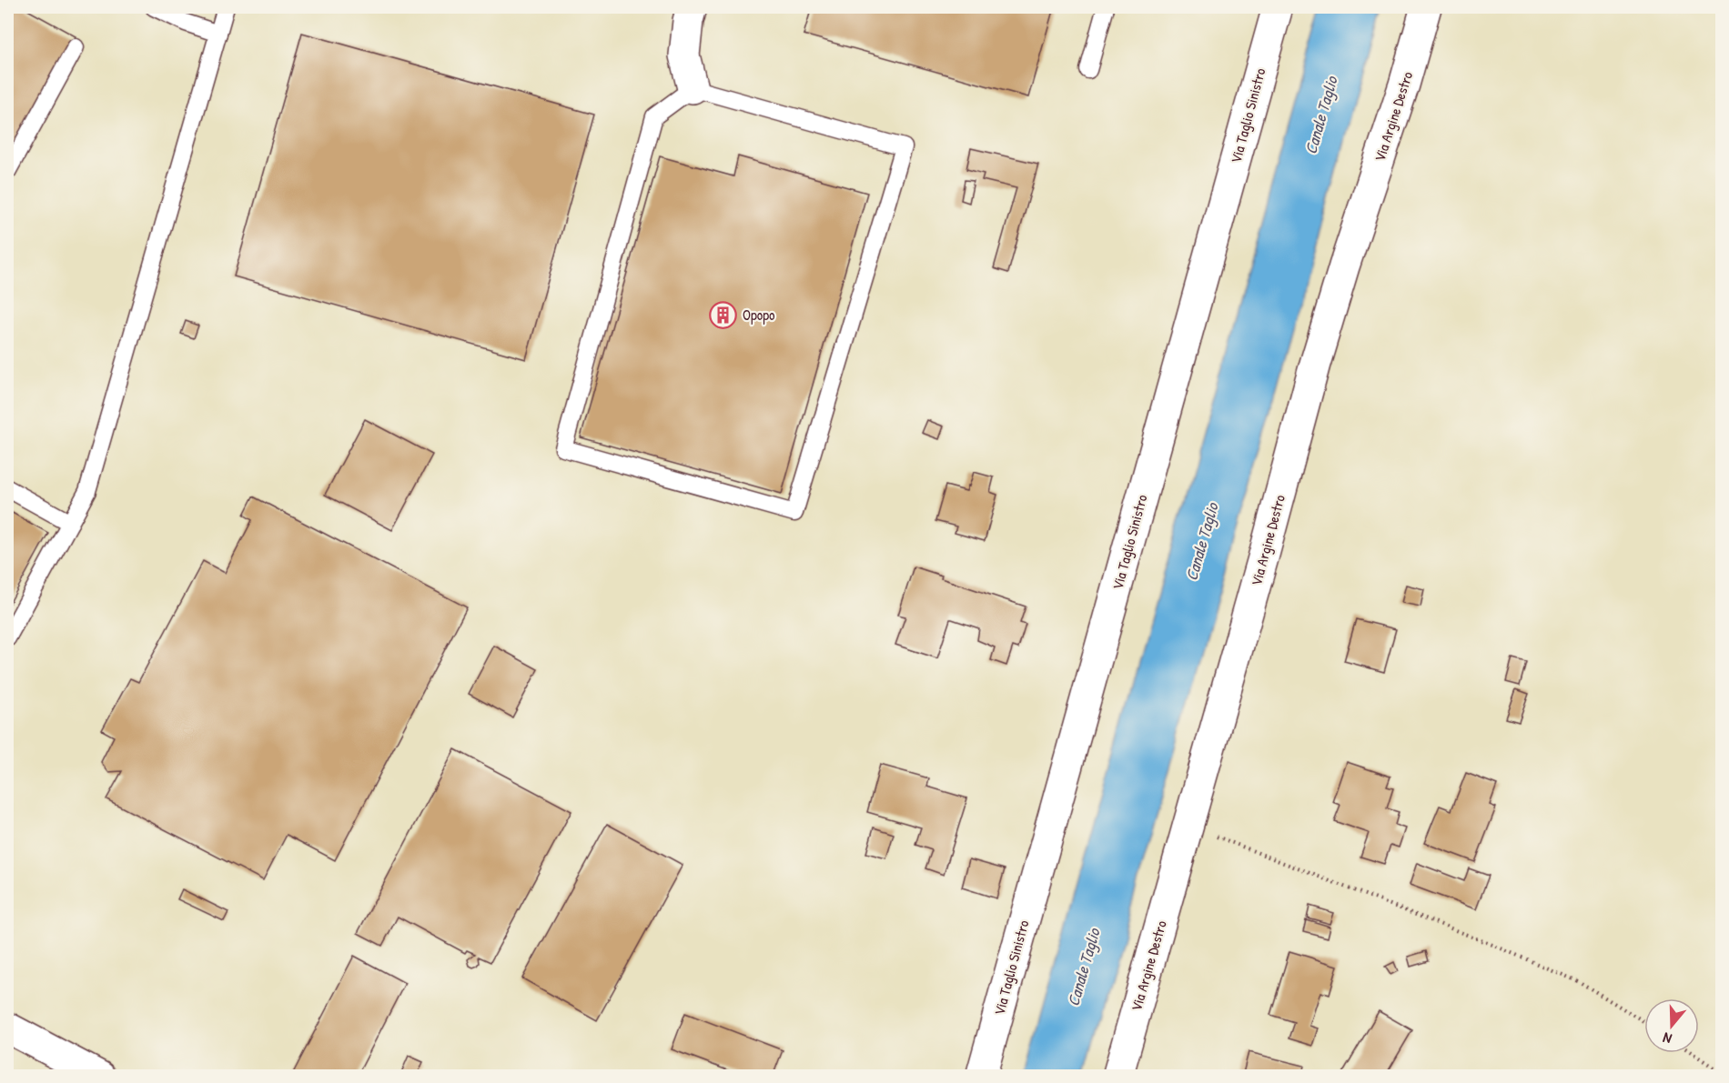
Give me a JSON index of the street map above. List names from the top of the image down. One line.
{"streets":{"street":["Via Taglio Sinistro","Via Argine Destro"]},"water":["Canale Taglio"],"places":{"building":["Opopo"]},"north":"bottom"}
